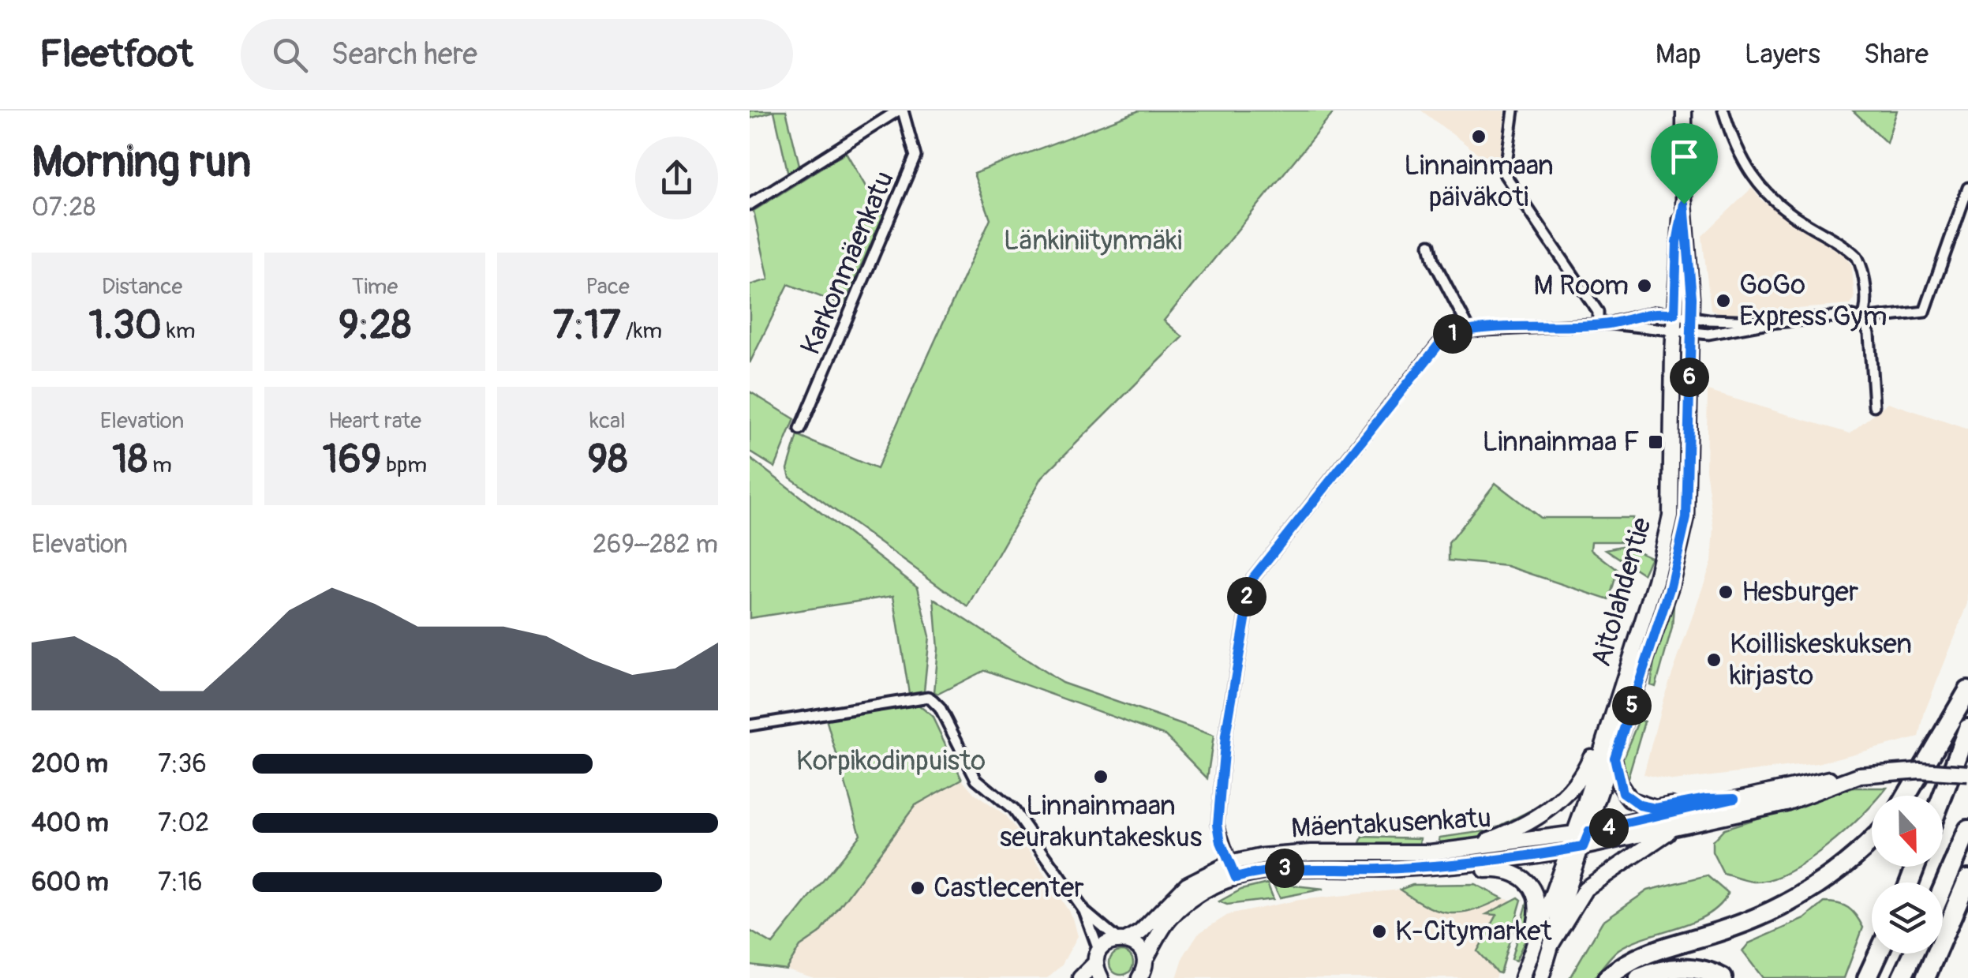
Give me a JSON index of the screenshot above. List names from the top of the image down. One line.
{"streets":{"main road":["Aitolahdentie","Mäentakusenkatu"],"street":["Karkonmäenkatu"]},"crossings":[["Aitolahdentie","Mäentakusenkatu"]],"parks":["Länkiniitynmäki","Korpikodinpuisto"],"places":{"other":["Linnainmaan päiväkoti","M Room","GoGo Express Gym","Hesburger","Koilliskeskuksen kirjasto","Linnainmaan seurakuntakeskus","Castlecenter","K-Citymarket"],"transit":["Linnainmaa F"]},"north":"bottom","page":{"header":"Fleetfoot","search":"Search here","nav":["Map","Layers","Share"],"heading":["Morning run","07:28"],"stats":[["Distance","1.30 km"],["Time","9:28"],["Pace","7:17 /km"],["Elevation","18 m"],["Heart rate","169 bpm"],["kcal","98"]],"pins":["1","6","2","5","4","3"],"chart":["Elevation","269–282 m"],"list":[{"name":"200 m","note":"7:36"},{"name":"400 m","note":"7:02"},{"name":"600 m","note":"7:16"}]}}
